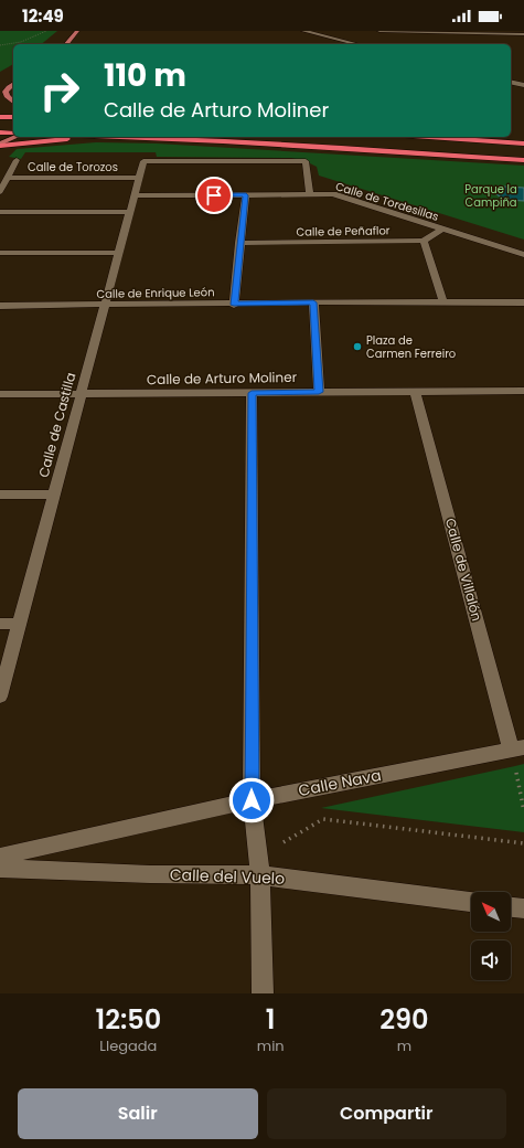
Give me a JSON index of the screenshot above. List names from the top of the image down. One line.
{"streets":{"street":["Calle de Torozos","Calle de Tordesillas","Calle de Peñaflor","Calle de Enrique León","Calle de Arturo Moliner","Calle de Castilla","Calle de Villalón","Calle Nava","Calle del Vuelo"]},"crossings":[["Calle de Torozos","Calle de Castilla"],["Calle de Tordesillas","Calle de Peñaflor"],["Calle de Tordesillas","Calle de Castilla"],["Calle de Enrique León","Calle de Castilla"],["Calle de Arturo Moliner","Calle de Castilla"],["Calle de Arturo Moliner","Calle de Villalón"],["Calle de Villalón","Calle Nava"]],"parks":["Parque la Campiña"],"places":["Plaza de Carmen Ferreiro"],"north":"top left","page":{"status":"12:49","turn":["110 m","Calle de Arturo Moliner"],"eta":["12:50","Llegada","1","min","290","m"],"buttons":["Salir","Compartir"]}}
